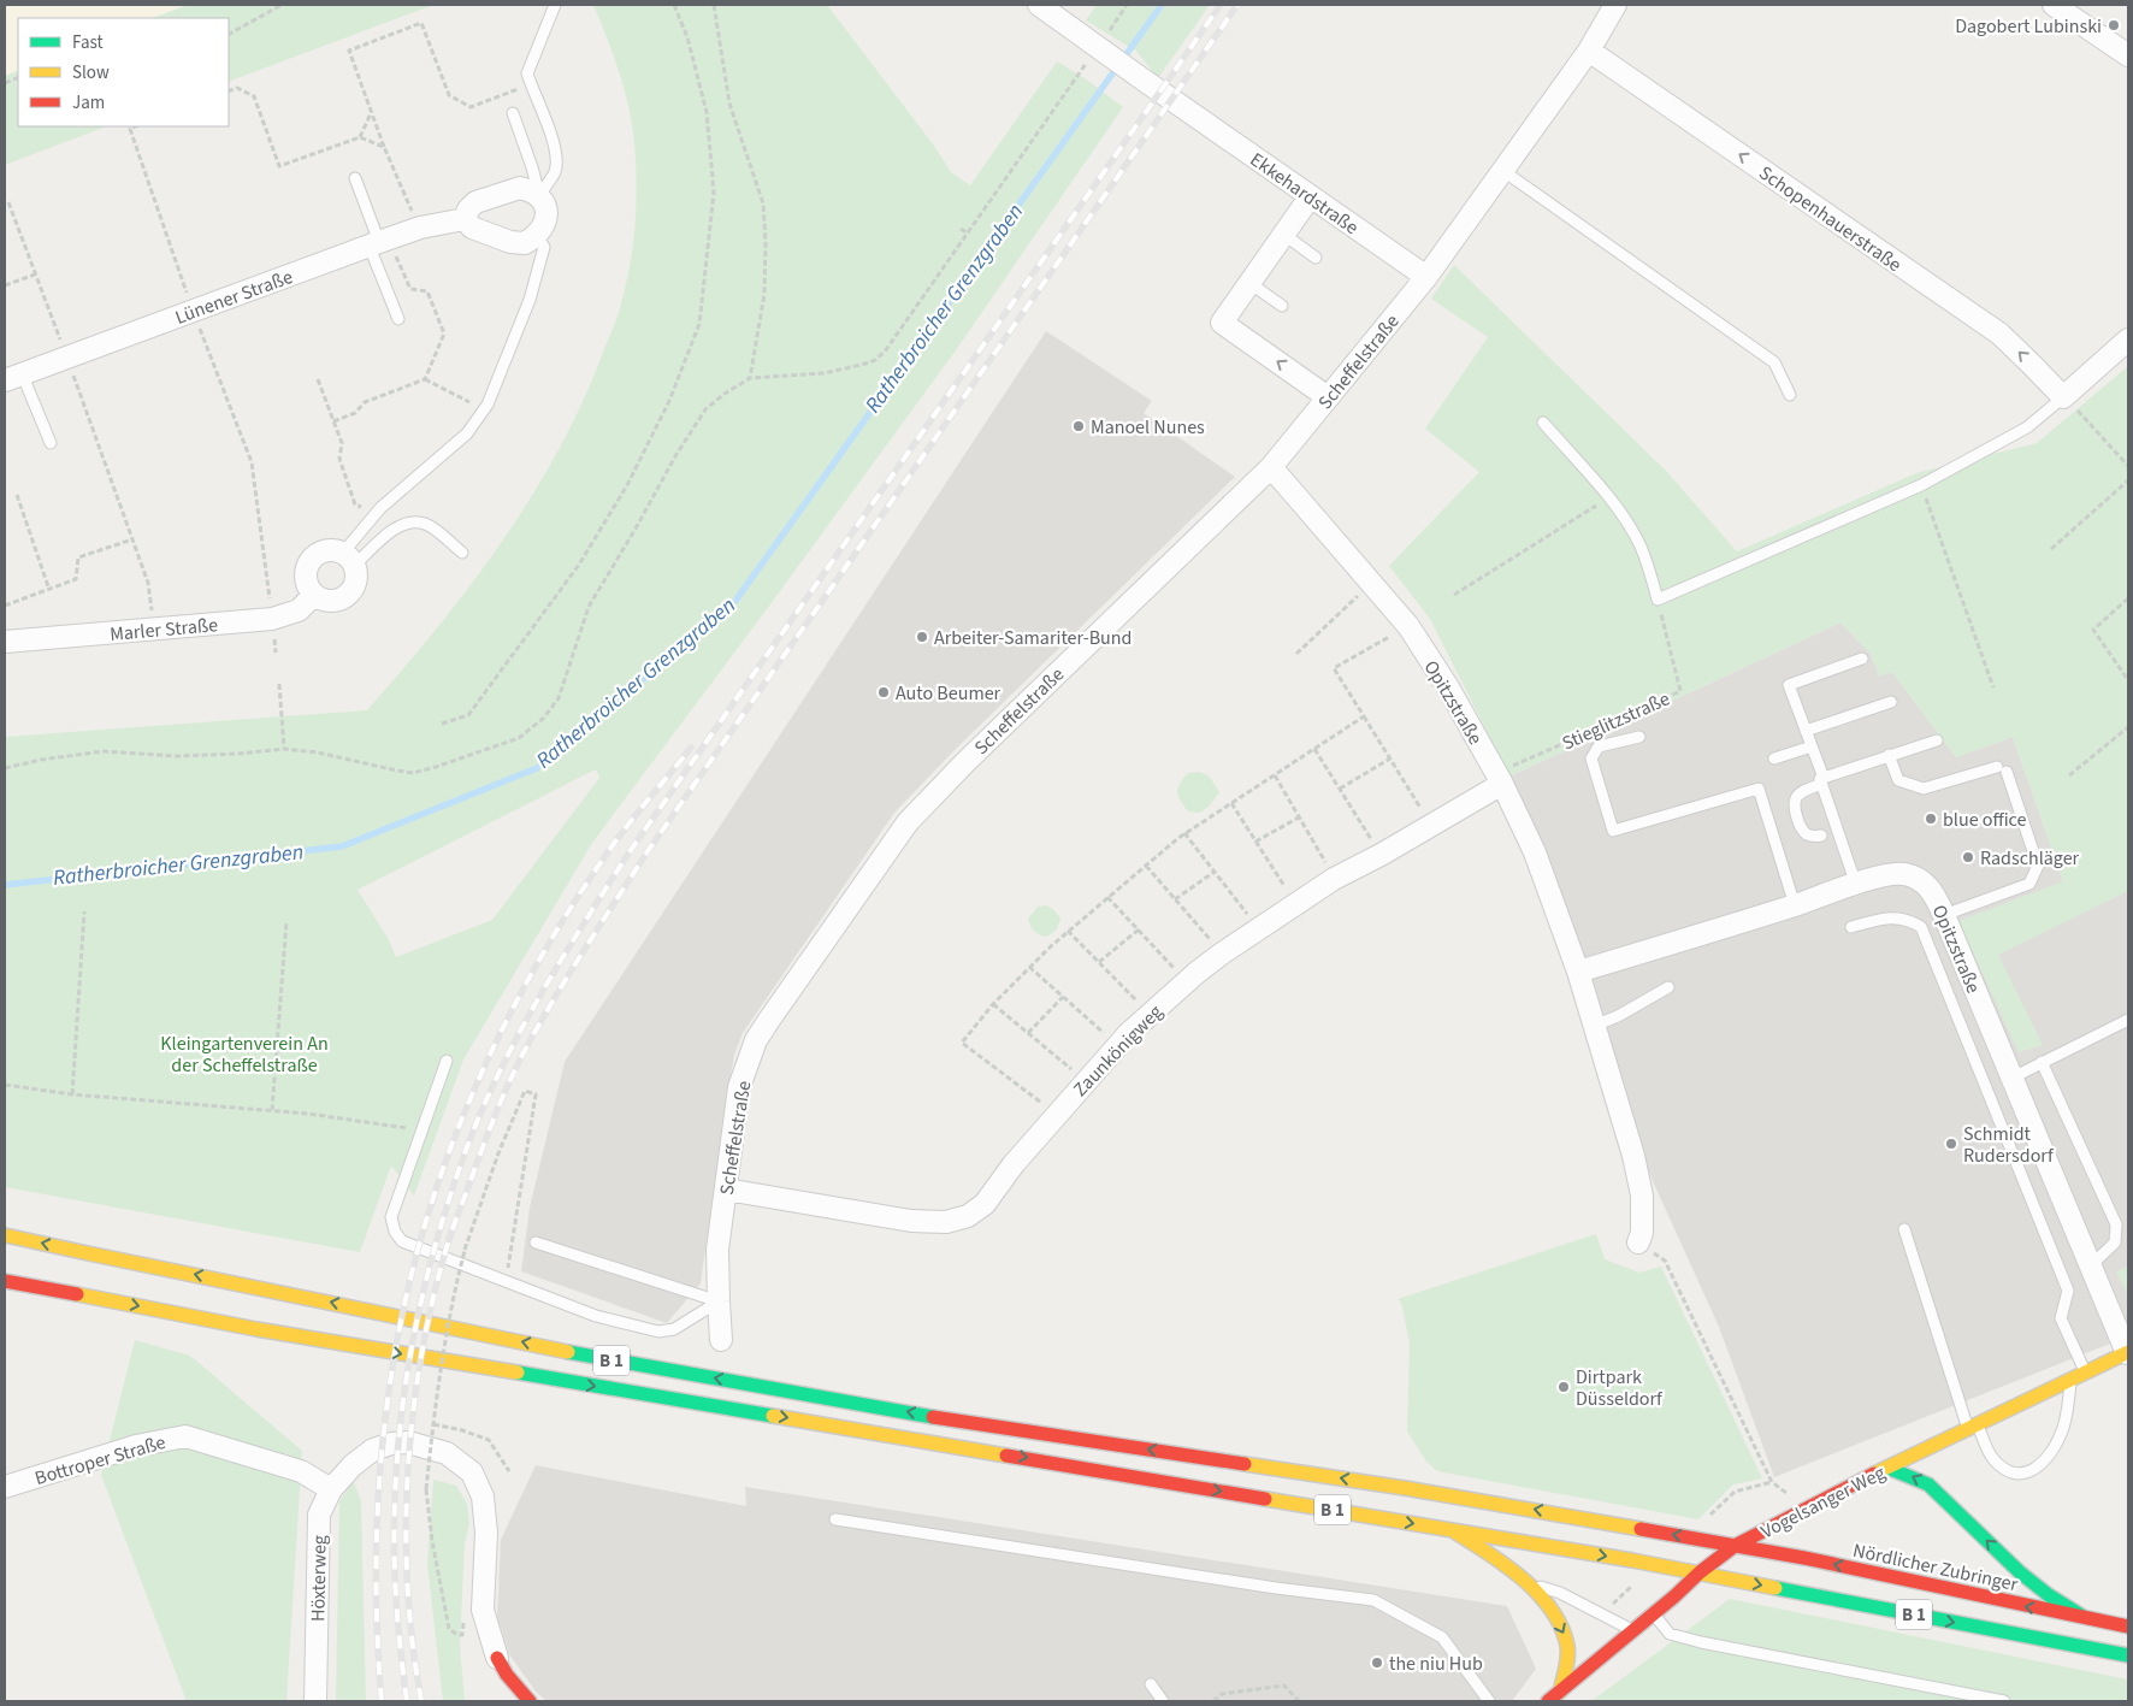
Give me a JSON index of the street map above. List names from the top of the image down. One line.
{"streets":{"main road":["B 1","Vogelsanger Weg","Nördlicher Zubringer"],"street":["Ekkehardstraße","Schopenhauerstraße","Lünener Straße","Scheffelstraße","Marler Straße","Opitzstraße","Zaunkönigweg","Bottroper Straße","Höxterweg"],"path":["Stieglitzstraße"]},"crossings":[["Ekkehardstraße","Scheffelstraße"],["Schopenhauerstraße","Scheffelstraße"],["Scheffelstraße","Opitzstraße"],["Scheffelstraße","Zaunkönigweg"],["Opitzstraße","Stieglitzstraße"],["Opitzstraße","Zaunkönigweg"],["Opitzstraße","Vogelsanger Weg"],["Stieglitzstraße","Zaunkönigweg"],["B 1","Vogelsanger Weg"],["B 1","Nördlicher Zubringer"],["Bottroper Straße","Höxterweg"],["Vogelsanger Weg","Nördlicher Zubringer"]],"one_way":["Schopenhauerstraße"],"water":["Ratherbroicher Grenzgraben"],"parks":["Kleingartenverein An der Scheffelstraße"],"places":["Dagobert Lubinski","Manoel Nunes","Arbeiter-Samariter-Bund","Auto Beumer","blue office","Radschläger","Schmidt Rudersdorf","Dirtpark Düsseldorf","the niu Hub"],"legend":["Fast","Slow","Jam"]}
